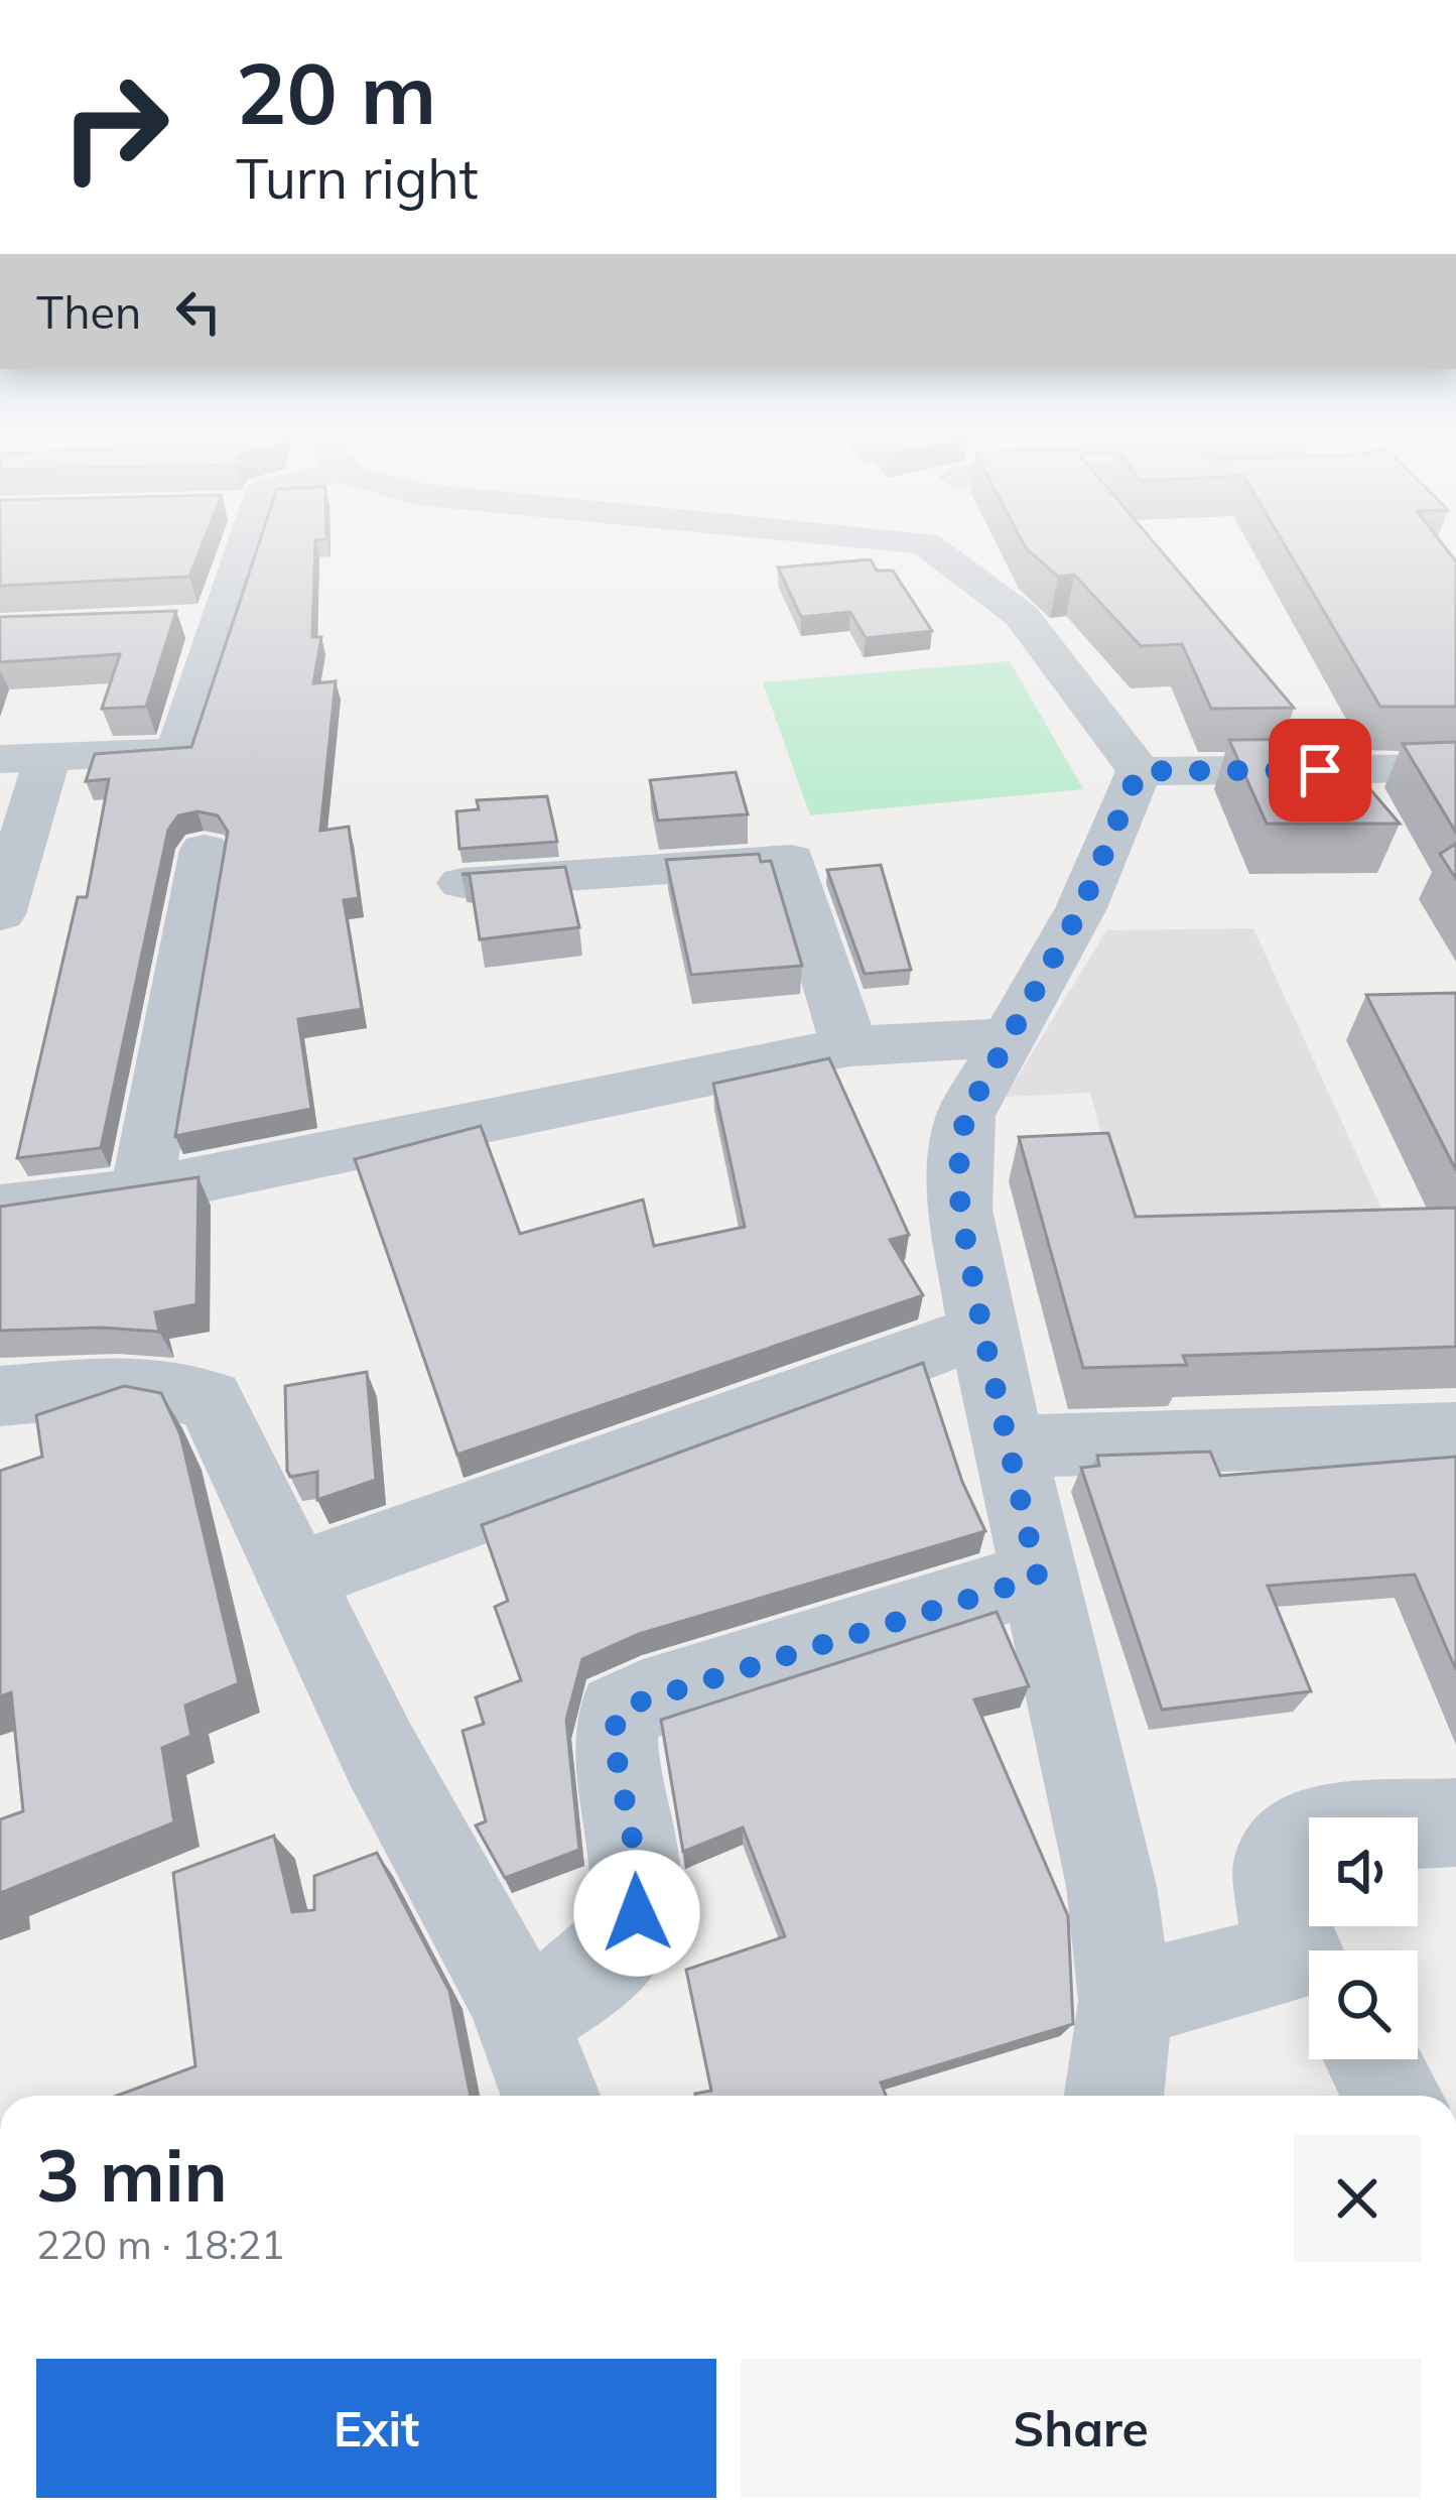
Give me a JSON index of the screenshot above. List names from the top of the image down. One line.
{"page":{"turn":["20 m","Turn right"],"then":"Then","heading":["3 min","220 m · 18:21"],"buttons":["Exit","Share"]}}
